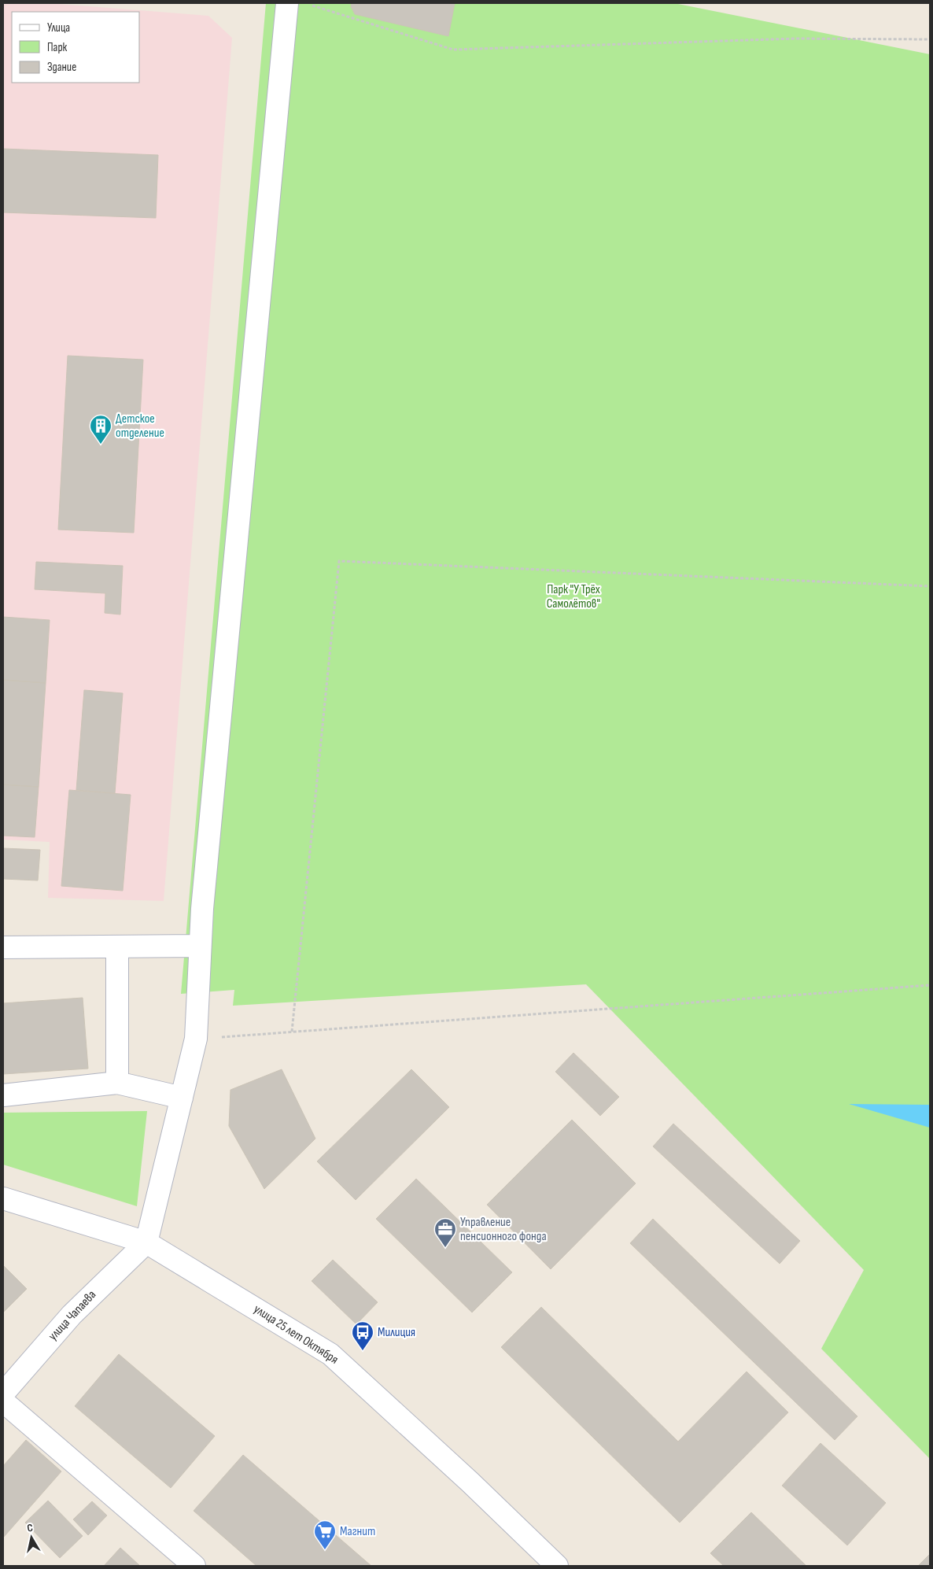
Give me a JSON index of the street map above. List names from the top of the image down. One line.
{"streets":{"street":["улица Чапаева","улица 25 лет Октября"]},"crossings":[["улица Чапаева","улица 25 лет Октября"]],"parks":["Парк \"У Трёх Самолётов\""],"places":{"building":["Детское отделение"],"office":["Управление пенсионного фонда"],"bus stop":["Милиция"],"supermarket":["Магнит"]},"legend":["Улица","Парк","Здание"],"north":"top"}
